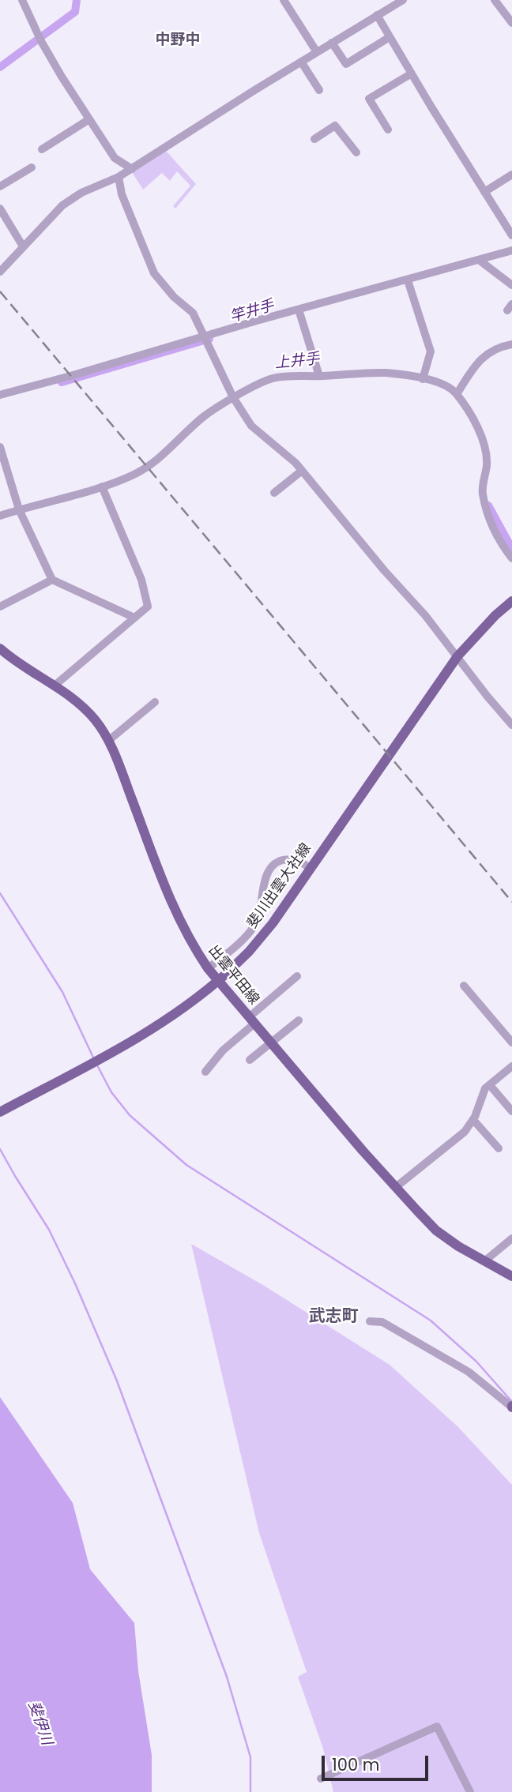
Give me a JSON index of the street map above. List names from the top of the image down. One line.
{"streets":{"main road":["斐川出雲大社線","出雲平田線"]},"districts":["中野中","武志町"],"water":["竿井手","上井手","斐伊川"],"scale_bar":"100 m"}
